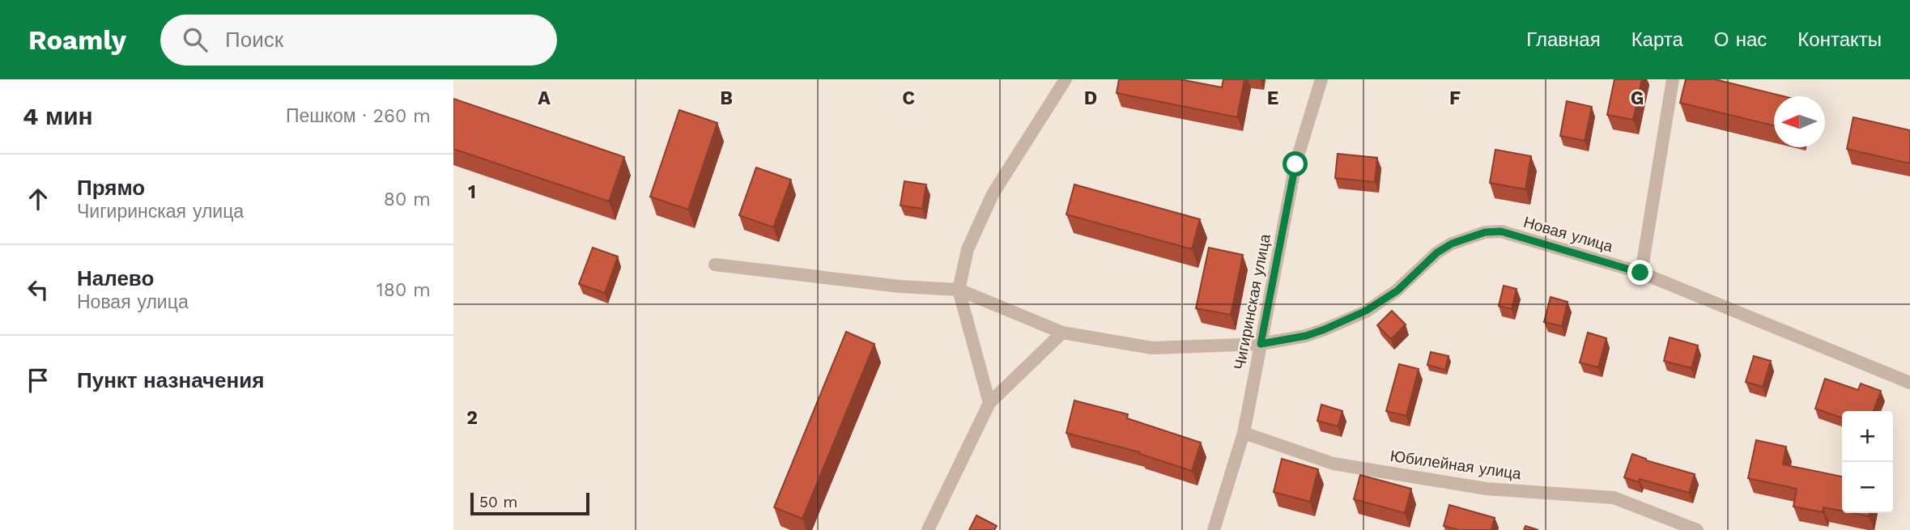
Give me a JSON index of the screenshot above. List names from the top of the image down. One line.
{"streets":{"street":["Новая улица","Чигиринская улица","Юбилейная улица"]},"crossings":[["Новая улица","Чигиринская улица"],["Чигиринская улица","Юбилейная улица"]],"scale_bar":"50 m","north":"left","page":{"header":"Roamly","search":"Поиск","nav":["Главная","Карта","О нас","Контакты"],"heading":["4 мин","Пешком · 260 m"],"list":[["Прямо","Чигиринская улица","80 m"],["Налево","Новая улица","180 m"],"Пункт назначения"],"map_buttons":["+","−"],"scale":"50 m"},"grid":{"columns":["A","B","C","D","E","F","G"],"rows":["1","2"]}}
